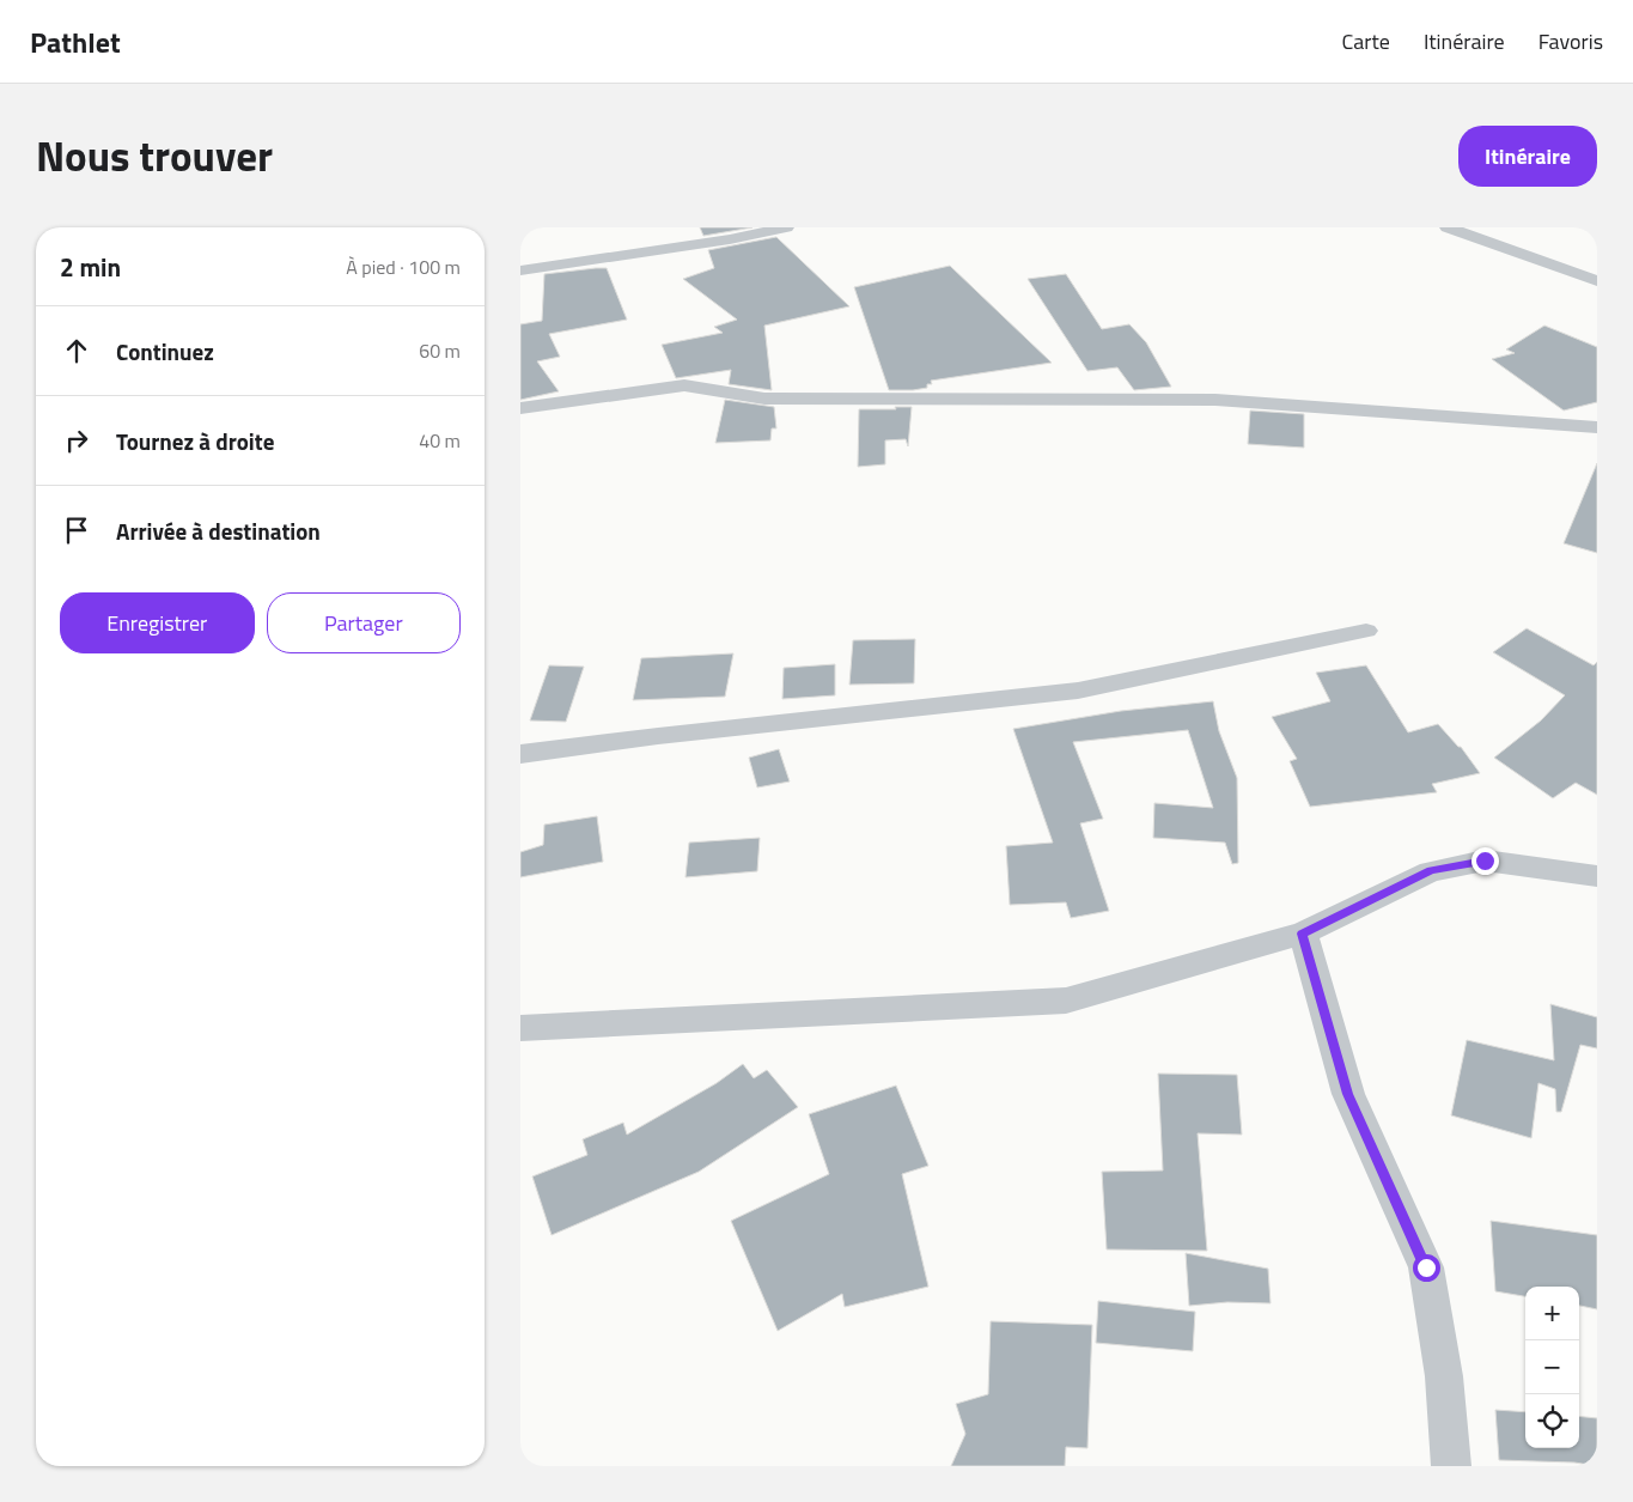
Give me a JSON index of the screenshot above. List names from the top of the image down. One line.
{"page":{"header":"Pathlet","nav":["Carte","Itinéraire","Favoris"],"title":"Nous trouver","buttons":["Itinéraire",["Enregistrer","Partager"]],"heading":["2 min","À pied · 100 m"],"list":[["Continuez","60 m"],["Tournez à droite","40 m"],"Arrivée à destination"],"map_buttons":["+","−"]}}
